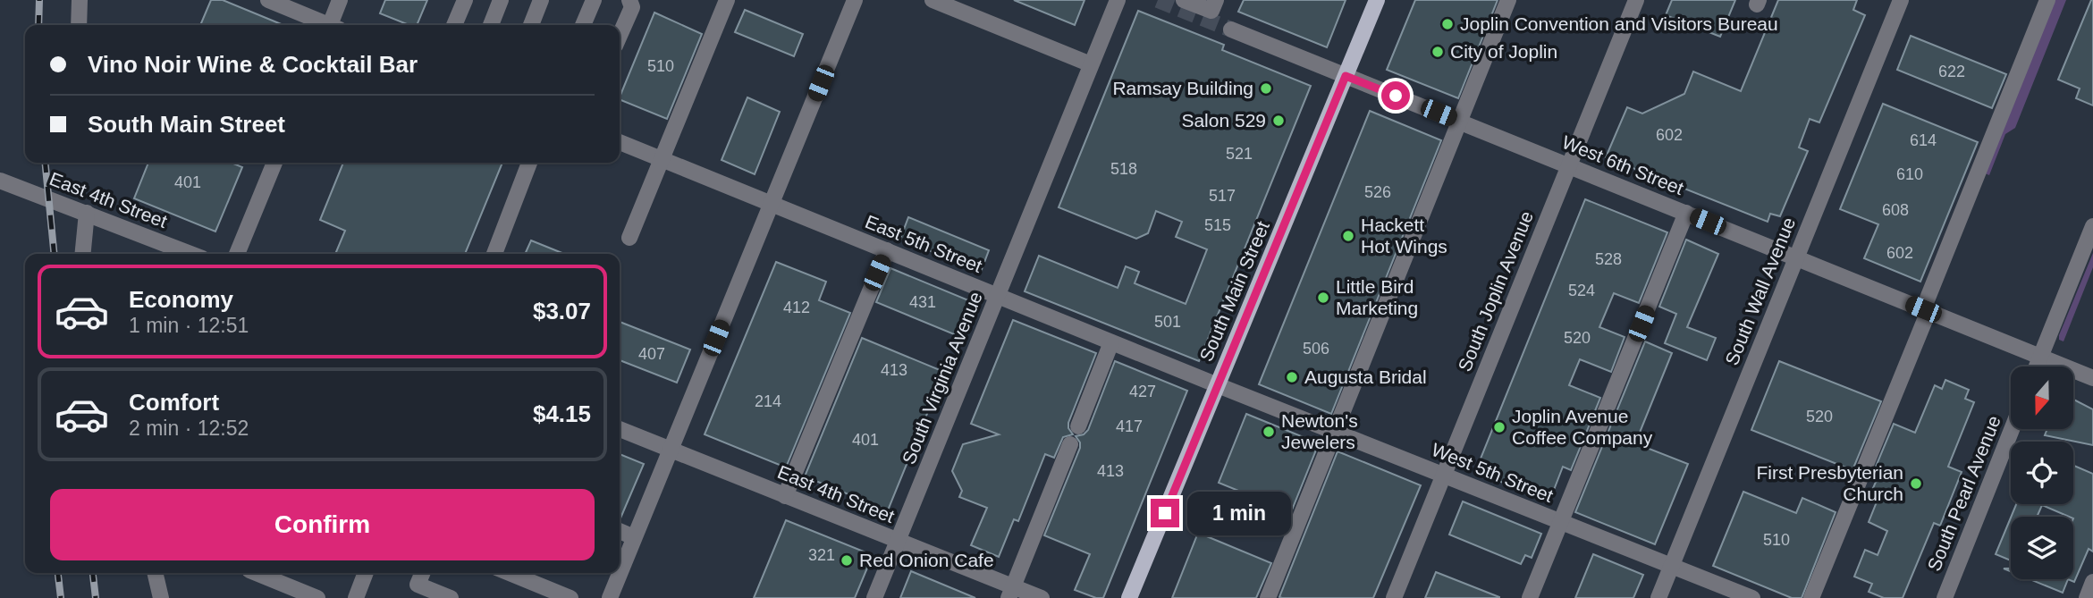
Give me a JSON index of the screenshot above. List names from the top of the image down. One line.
{"streets":{"main road":["South Main Street"],"street":["West 6th Street","East 4th Street","East 5th Street","South Joplin Avenue","South Wall Avenue","South Virginia Avenue","West 5th Street","South Pearl Avenue"]},"crossings":[["West 6th Street","South Main Street"],["West 6th Street","South Joplin Avenue"],["West 6th Street","South Wall Avenue"],["East 4th Street","South Virginia Avenue"],["East 5th Street","South Main Street"],["East 5th Street","South Virginia Avenue"],["East 5th Street","West 5th Street"],["South Main Street","West 5th Street"],["South Joplin Avenue","West 5th Street"],["South Wall Avenue","West 5th Street"]],"places":["Joplin Convention and Visitors Bureau","City of Joplin","Ramsay Building","Salon 529","Hackett Hot Wings","Little Bird Marketing","Augusta Bridal","Joplin Avenue Coffee Company","Newton's Jewelers","First Presbyterian Church","Red Onion Cafe"],"house_numbers":["510","622","602","614","521","518","610","401","526","517","608","515","602","528","524","431","412","501","520","506","407","413","427","214","520","417","401","413","510","321"],"north":"bottom","page":{"banner":["Vino Noir Wine & Cocktail Bar","South Main Street"],"list":[{"name":"Economy","note":"1 min · 12:51","value":"$3.07"},{"name":"Comfort","note":"2 min · 12:52","value":"$4.15"}],"buttons":"Confirm","bubble":"1 min"}}
